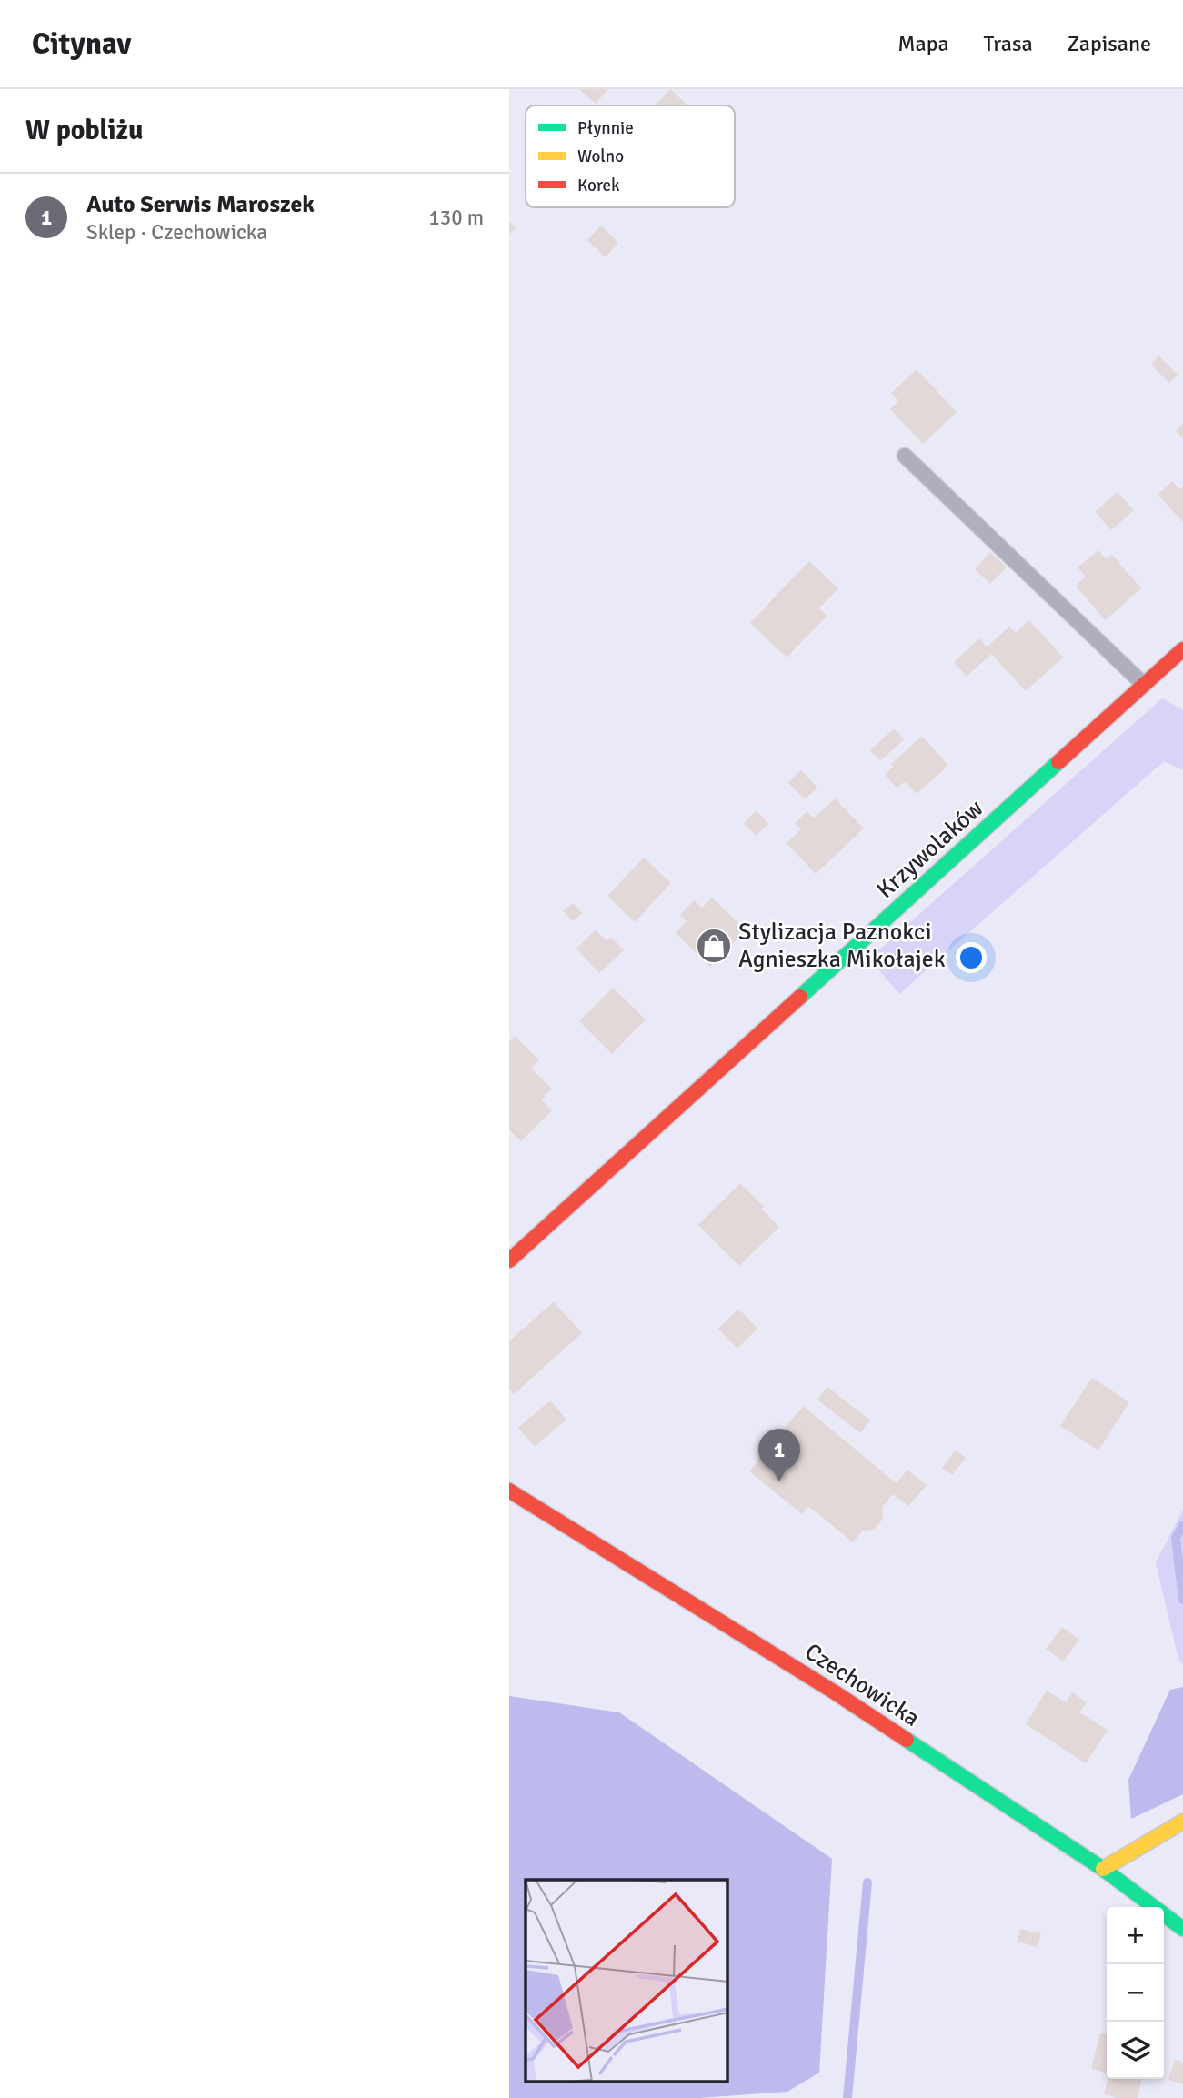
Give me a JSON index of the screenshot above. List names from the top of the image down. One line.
{"streets":{"street":["Krzywolaków","Czechowicka"]},"places":{"shop":["Stylizacja Paznokci Agnieszka Mikołajek"]},"legend":["Płynnie","Wolno","Korek"],"page":{"header":"Citynav","nav":["Mapa","Trasa","Zapisane"],"heading":"W pobliżu","list":[{"mark":"1","name":"Auto Serwis Maroszek","note":"Sklep · Czechowicka","value":"130 m"}],"pins":"1","map_buttons":["+","−"]}}
